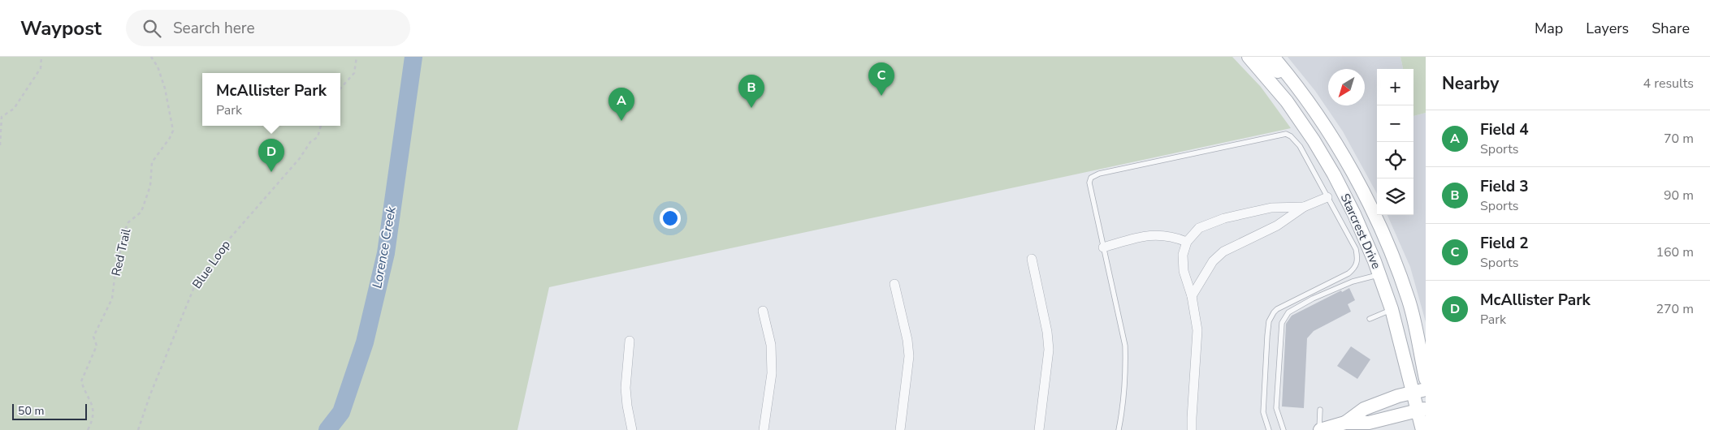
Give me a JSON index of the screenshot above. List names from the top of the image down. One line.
{"streets":{"main road":["Starcrest Drive"],"path":["Red Trail","Blue Loop"]},"water":["Lorence Creek"],"scale_bar":"50 m","north":"bottom left","page":{"header":"Waypost","search":"Search here","nav":["Map","Layers","Share"],"heading":["Nearby","4 results"],"pins":["C","B","A","D"],"map_buttons":["+","−"],"popup":["McAllister Park","Park"],"list":[{"mark":"A","name":"Field 4","note":"Sports","value":"70 m"},{"mark":"B","name":"Field 3","note":"Sports","value":"90 m"},{"mark":"C","name":"Field 2","note":"Sports","value":"160 m"},{"mark":"D","name":"McAllister Park","note":"Park","value":"270 m"}],"scale":"50 m"}}
